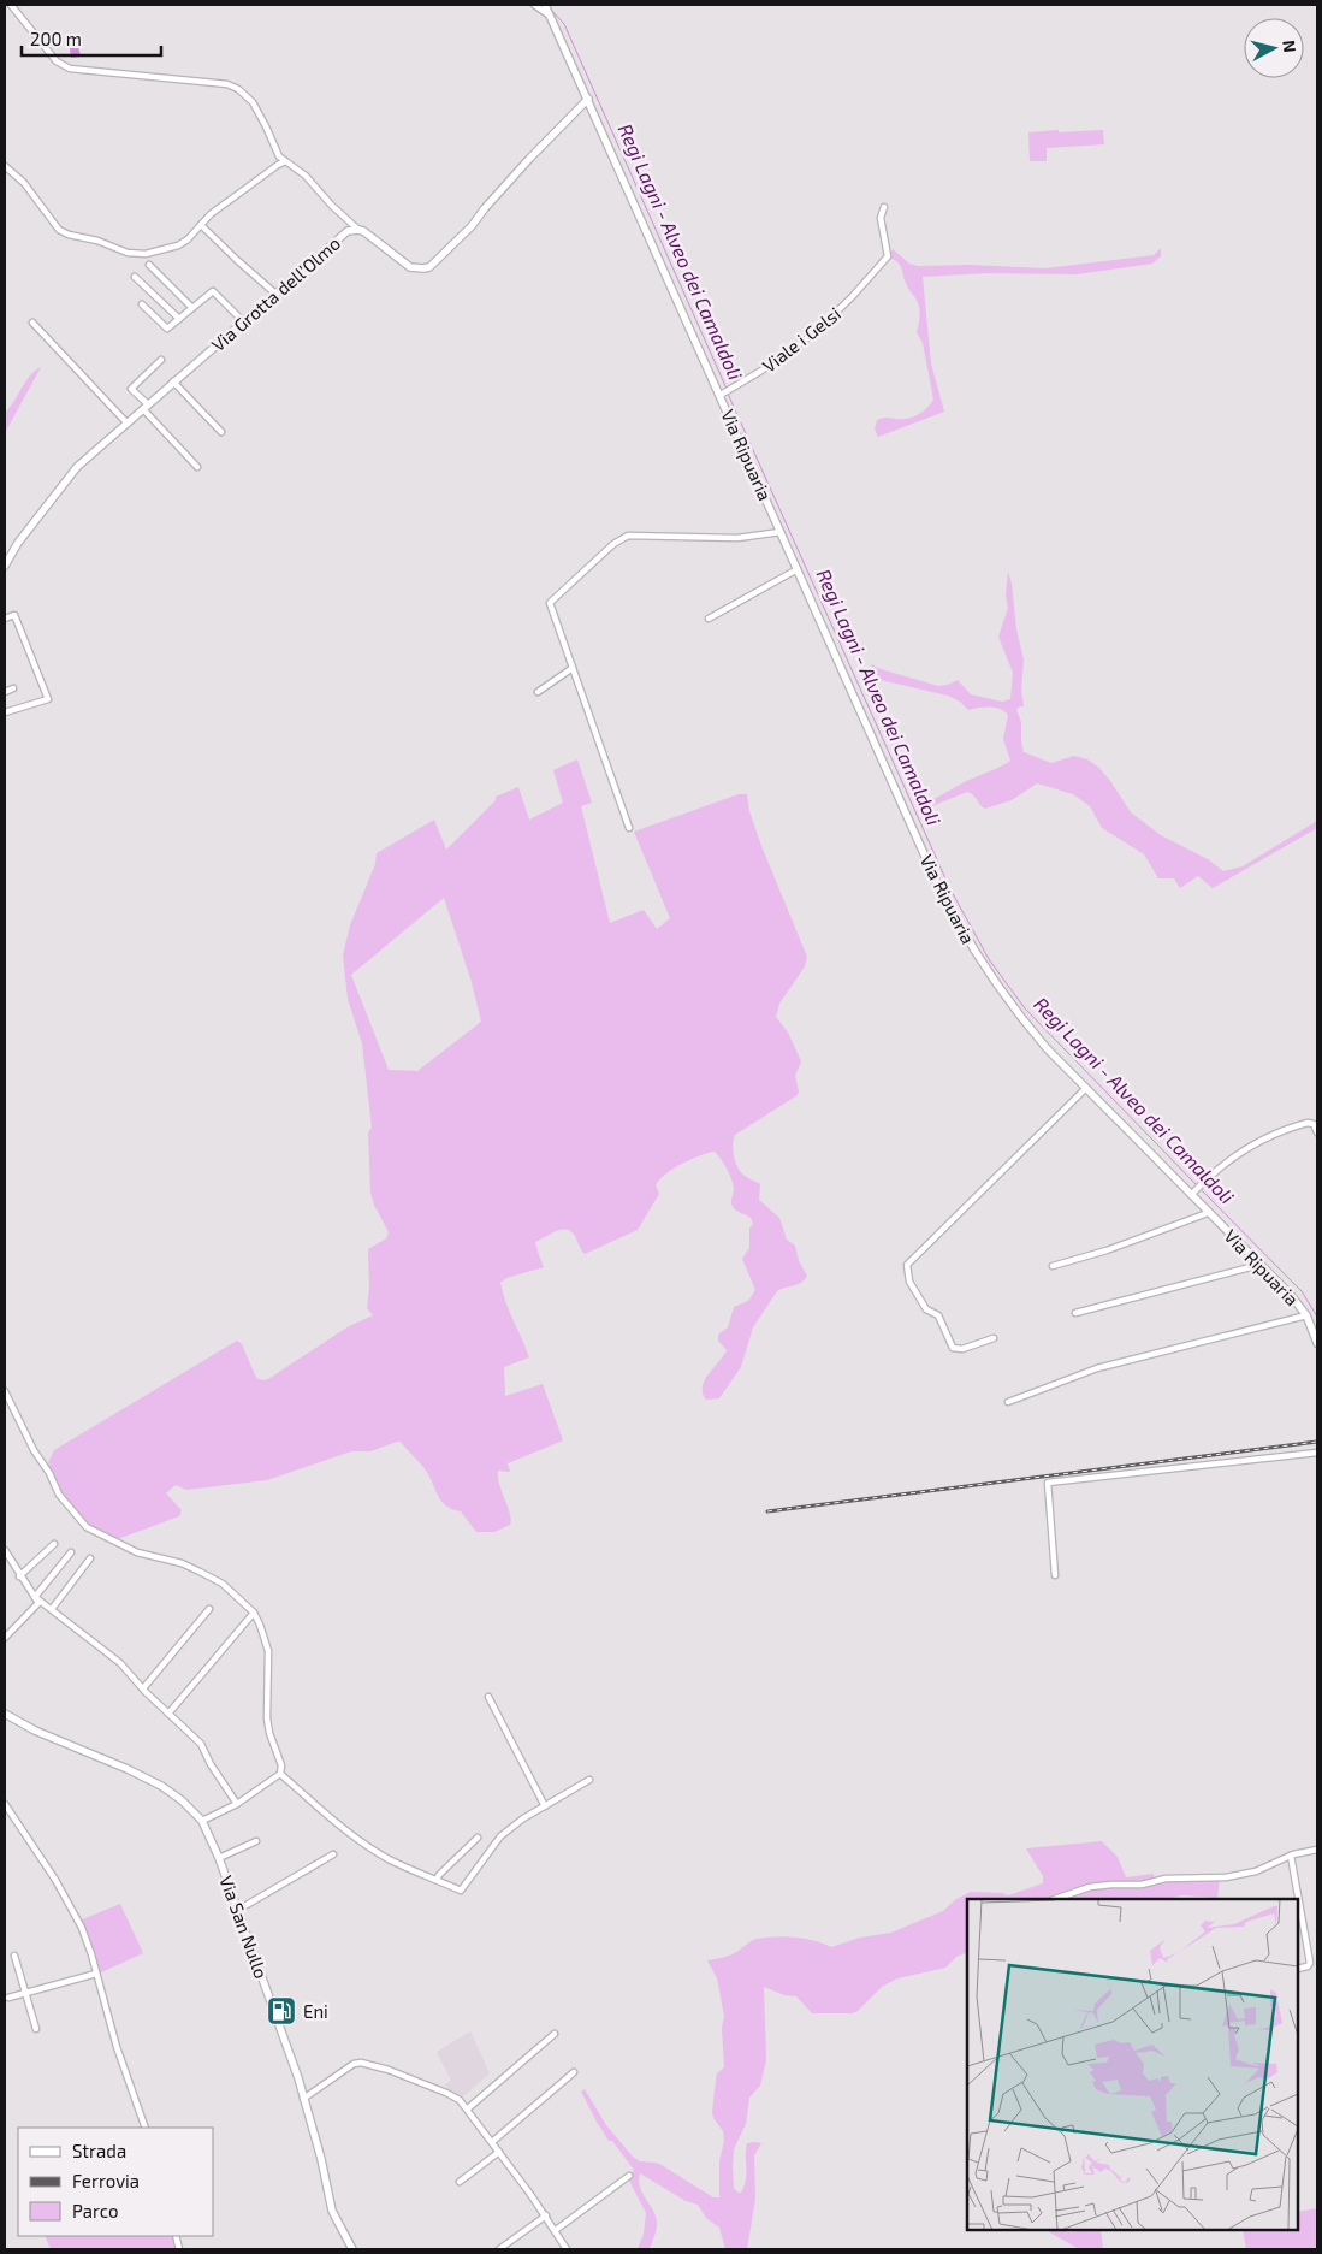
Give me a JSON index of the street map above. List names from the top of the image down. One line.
{"streets":{"street":["Via Grotta dell'Olmo","Viale i Gelsi","Via Ripuaria","Via San Nullo"]},"crossings":[["Via Grotta dell'Olmo","Via Ripuaria"],["Viale i Gelsi","Via Ripuaria"]],"water":["Regi Lagni - Alveo dei Camaldoli"],"places":{"fuel station":["Eni"]},"legend":["Strada","Ferrovia","Parco"],"scale_bar":"200 m","north":"right"}
